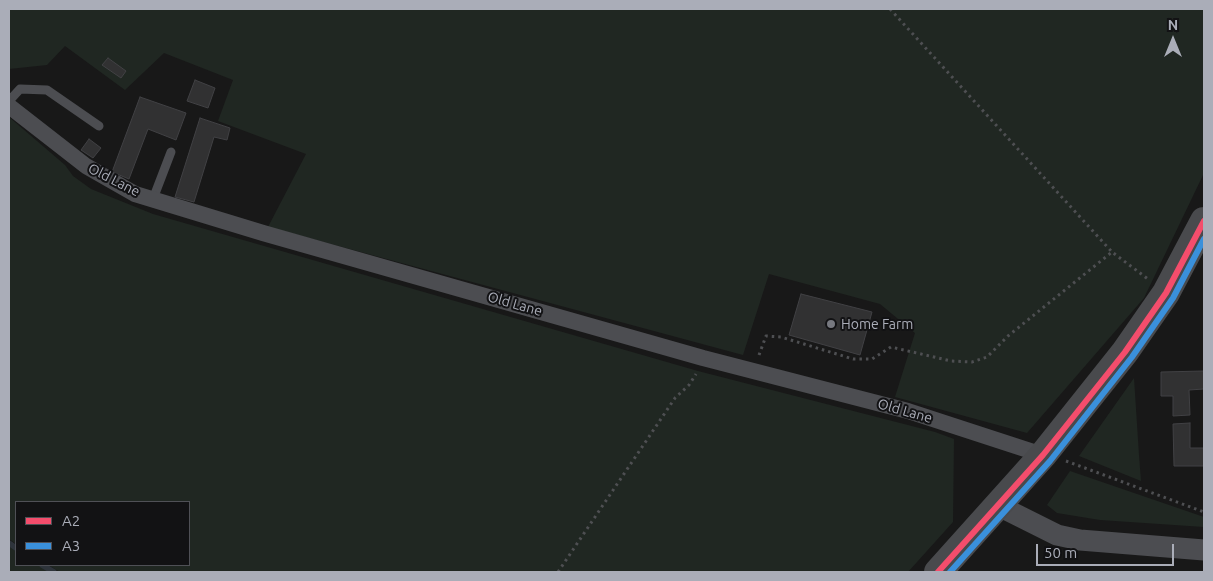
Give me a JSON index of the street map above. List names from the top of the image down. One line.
{"streets":{"street":["Old Lane"]},"places":["Home Farm"],"lines":["transit line A2","transit line A3"],"legend":["A2","A3"],"scale_bar":"50 m","north":"top"}
